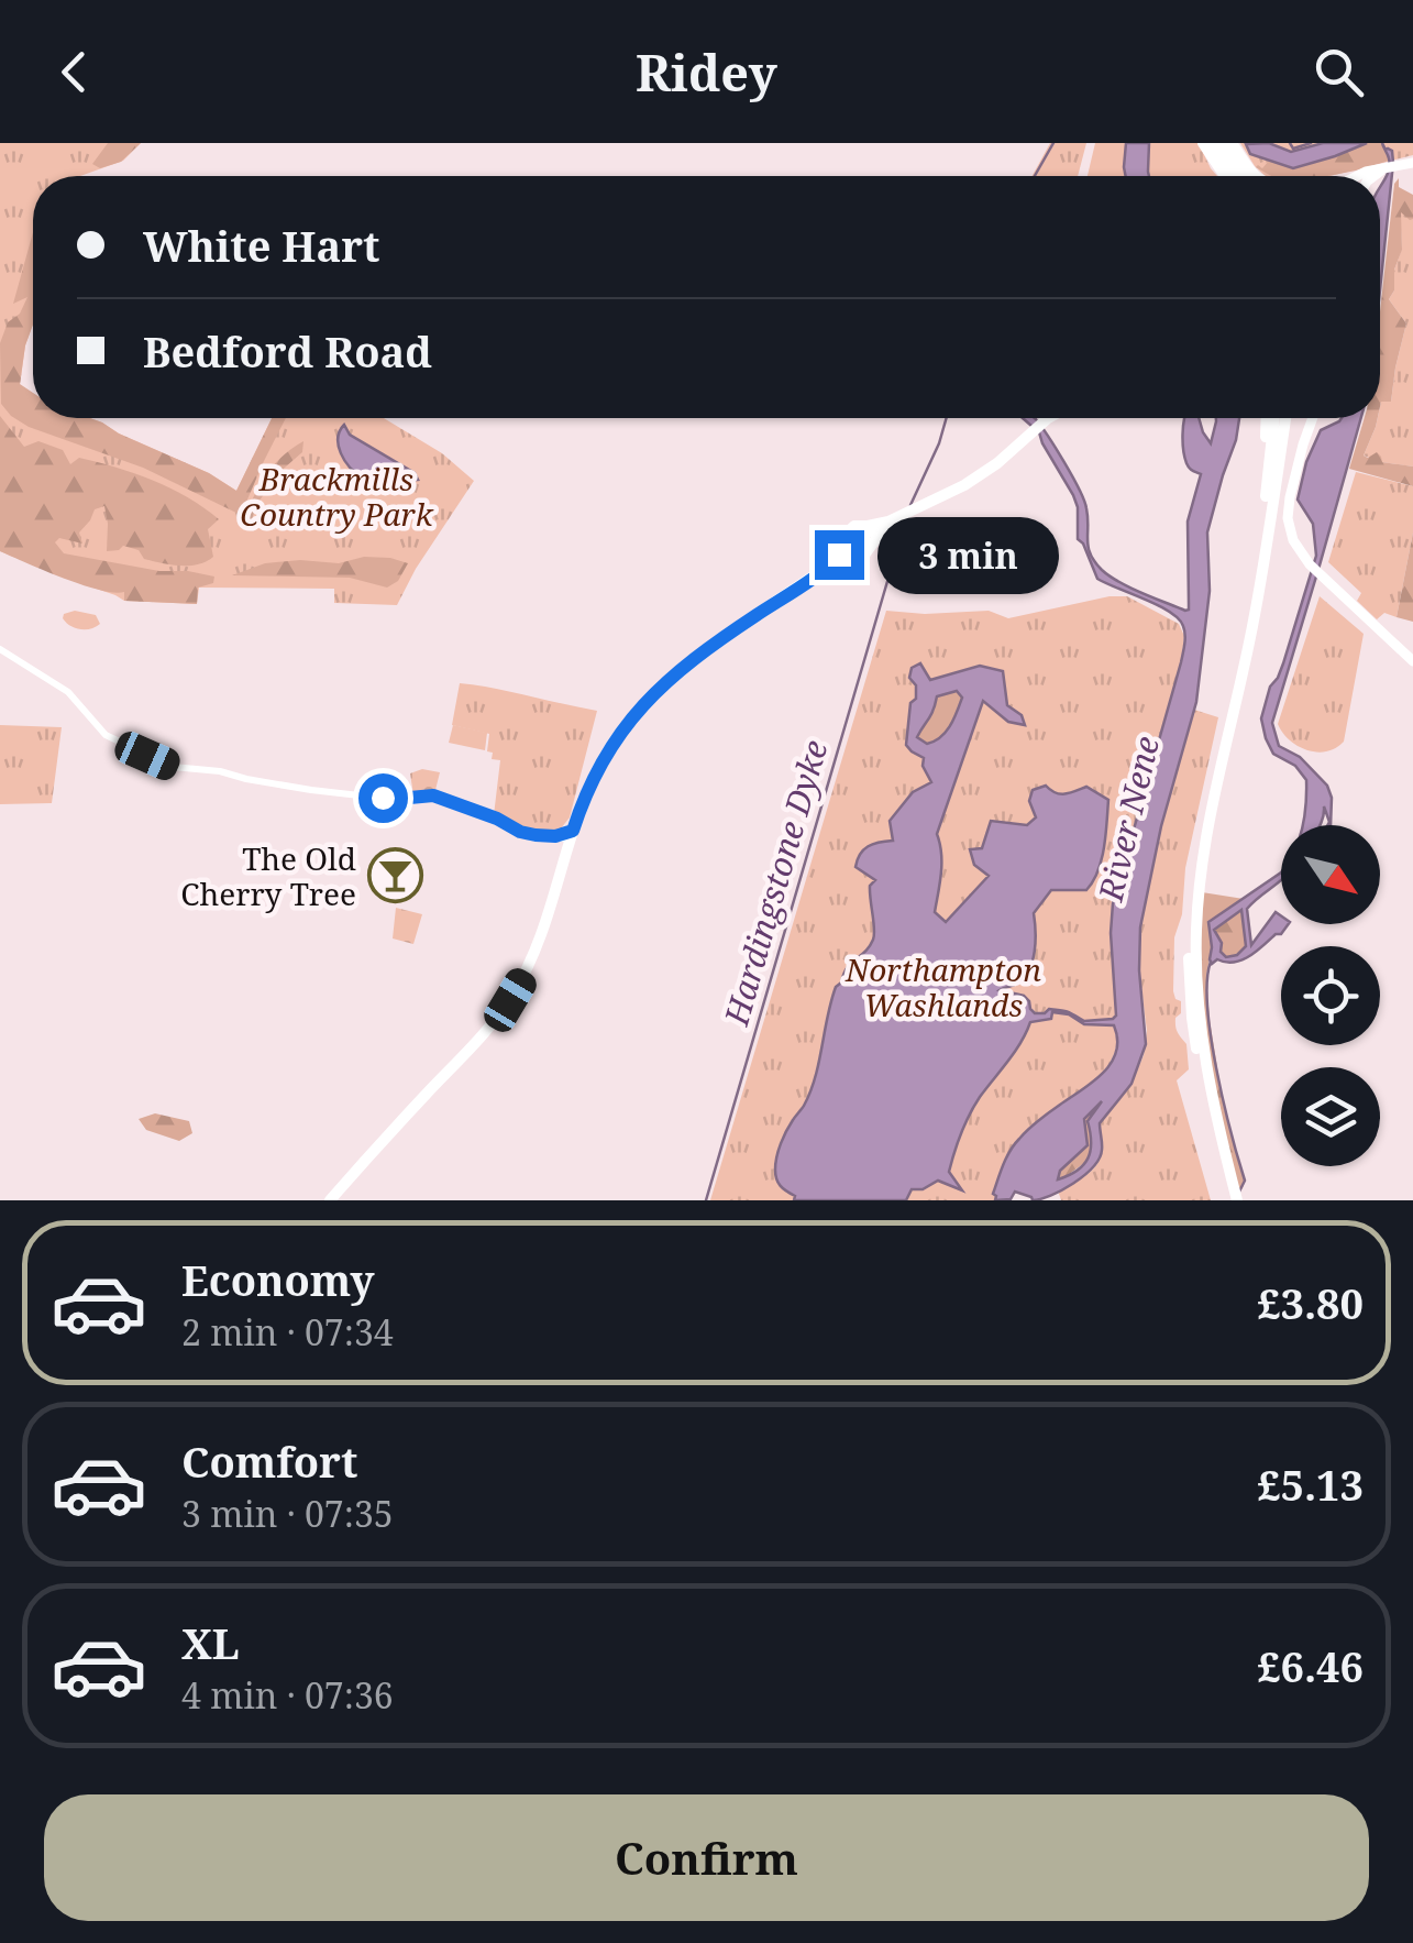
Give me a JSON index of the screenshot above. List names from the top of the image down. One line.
{"water":["River Nene","Hardingstone Dyke"],"parks":["Brackmills Country Park","Northampton Washlands"],"places":{"bar":["The Old Cherry Tree"]},"north":"bottom right","page":{"header":"Ridey","banner":["White Hart","Bedford Road"],"bubble":"3 min","list":[{"name":"Economy","note":"2 min · 07:34","value":"£3.80"},{"name":"Comfort","note":"3 min · 07:35","value":"£5.13"},{"name":"XL","note":"4 min · 07:36","value":"£6.46"}],"buttons":"Confirm"}}
